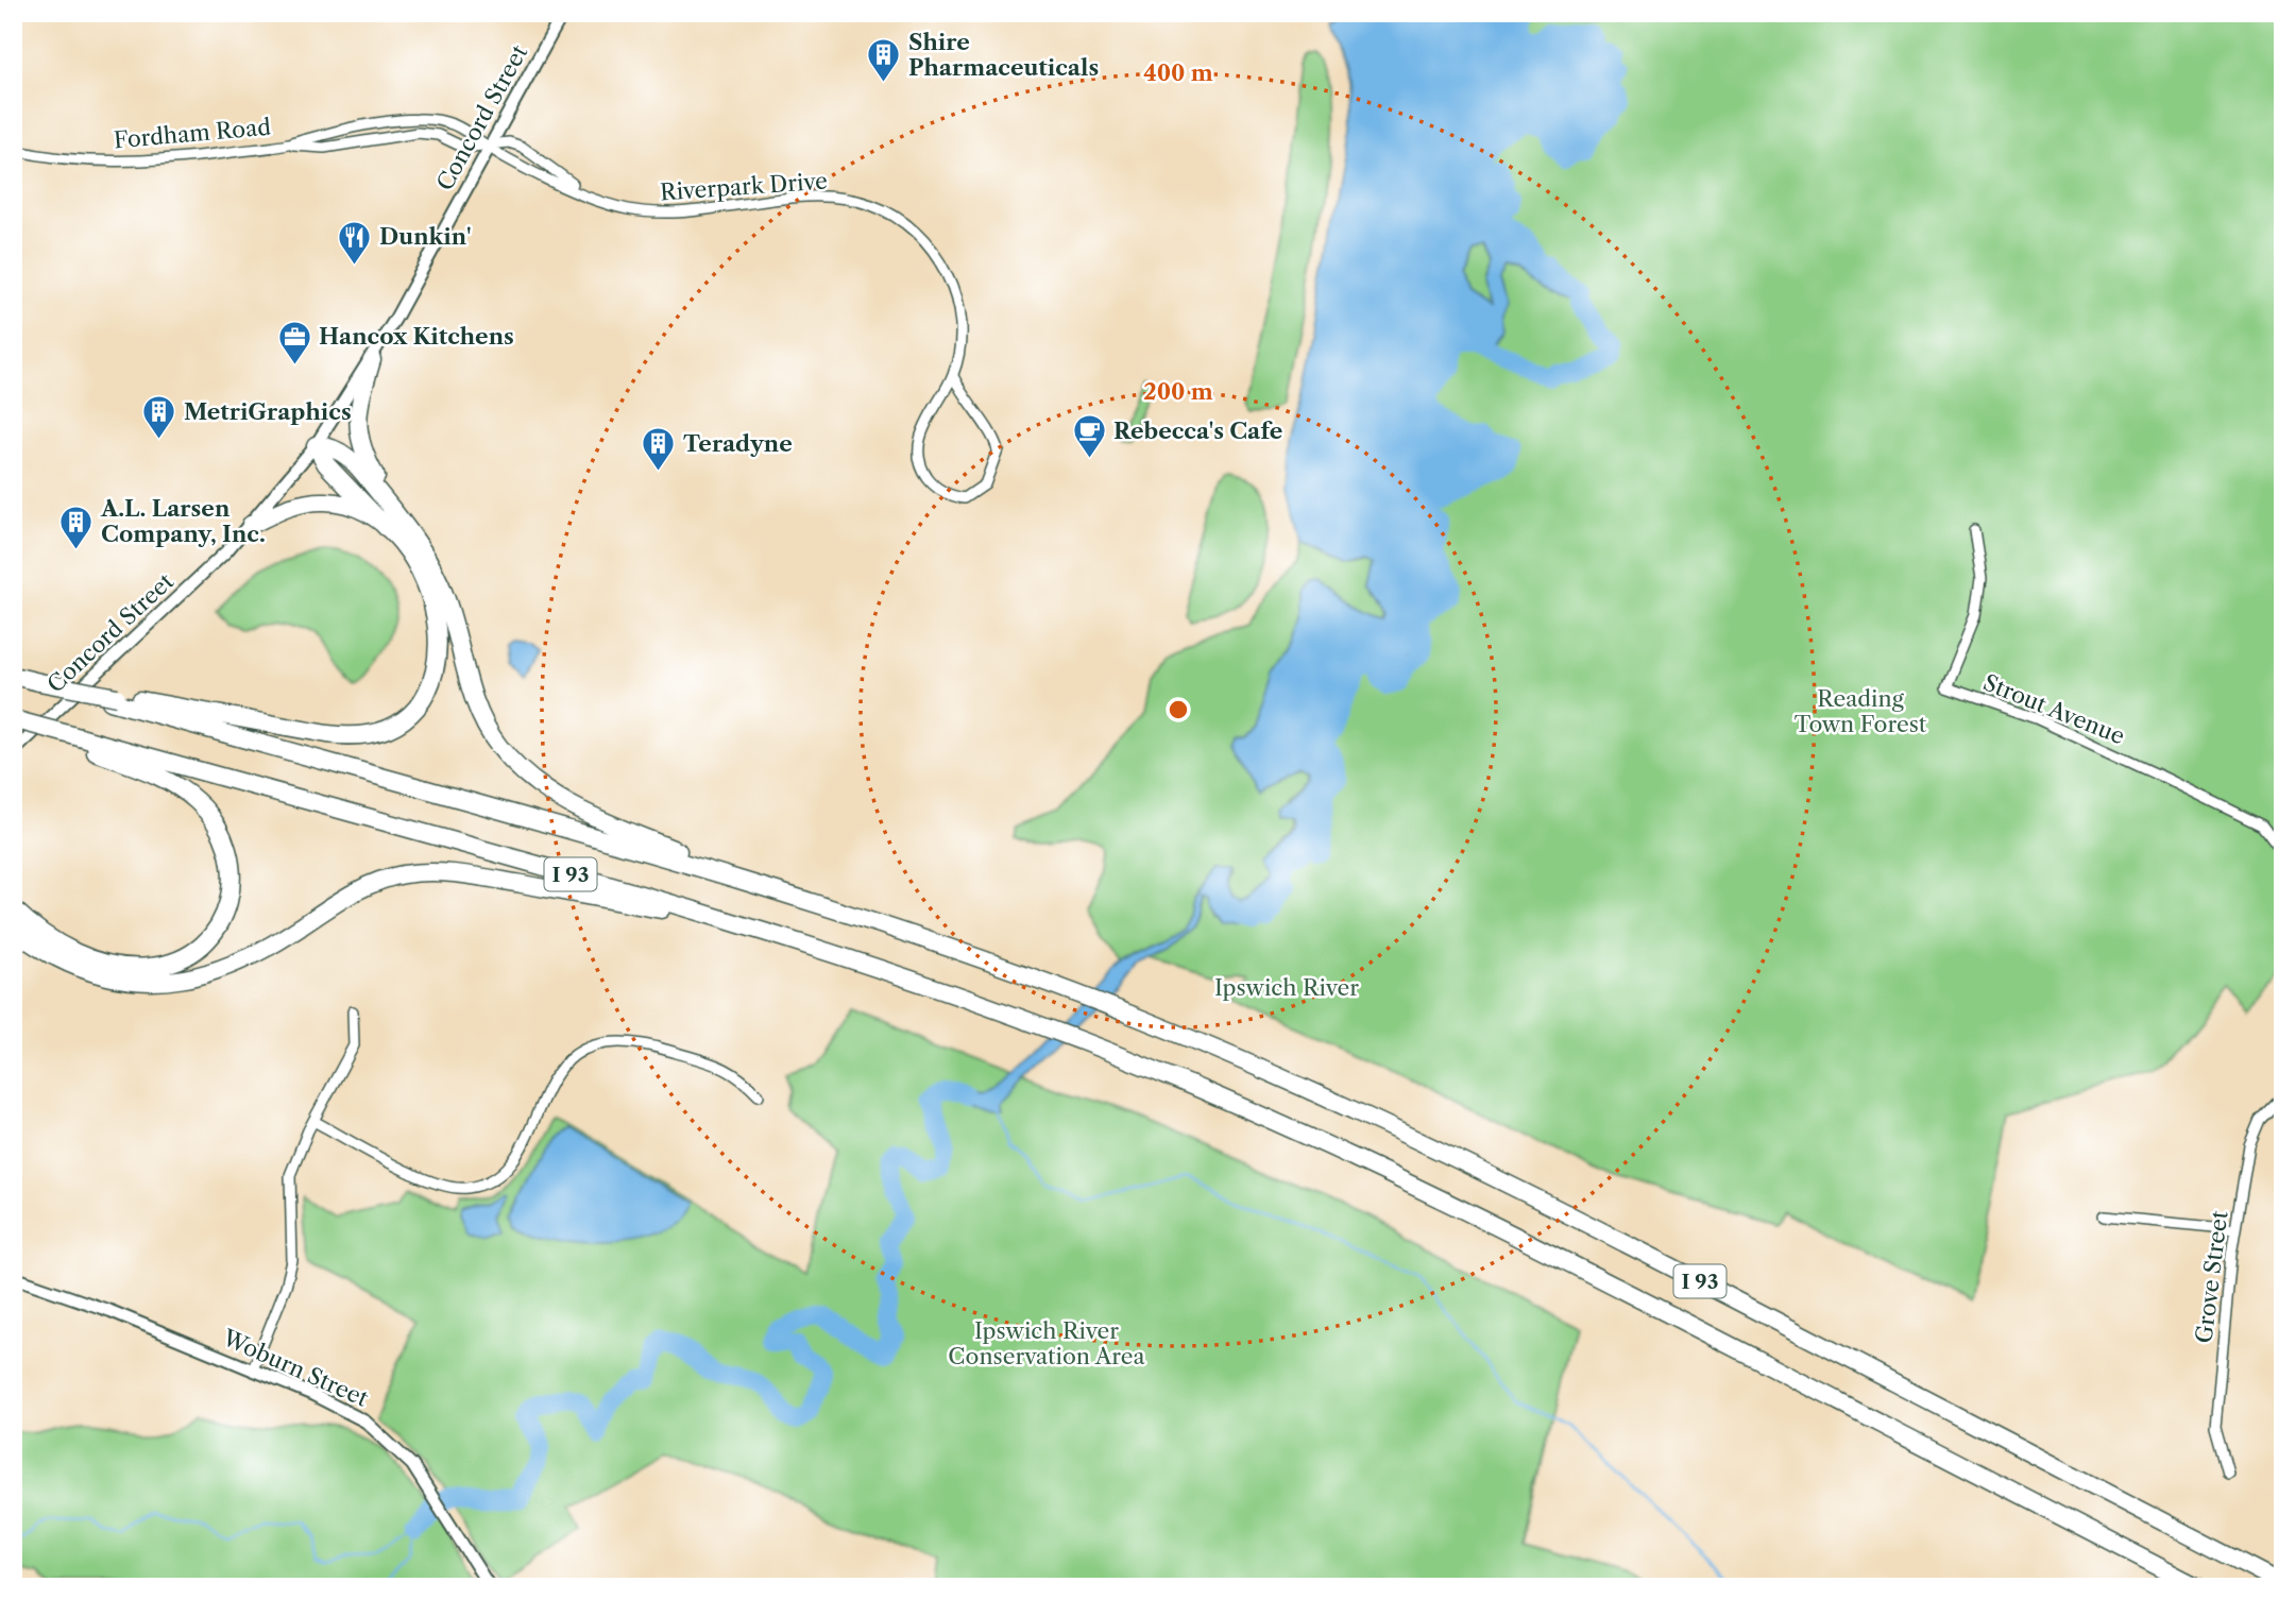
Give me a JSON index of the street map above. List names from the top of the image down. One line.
{"streets":{"highway":["I 93"],"street":["Concord Street","Fordham Road","Riverpark Drive","Strout Avenue","Grove Street","Woburn Street"]},"crossings":[["Concord Street","Fordham Road"],["Concord Street","Riverpark Drive"],["Fordham Road","Riverpark Drive"]],"parks":["Reading Town Forest","Ipswich River","Ipswich River Conservation Area"],"places":{"building":["Shire Pharmaceuticals","MetriGraphics","Teradyne","A.L. Larsen Company, Inc."],"restaurant":["Dunkin'"],"office":["Hancox Kitchens"],"cafe":["Rebecca's Cafe"]},"rings":["400 m","200 m"]}
